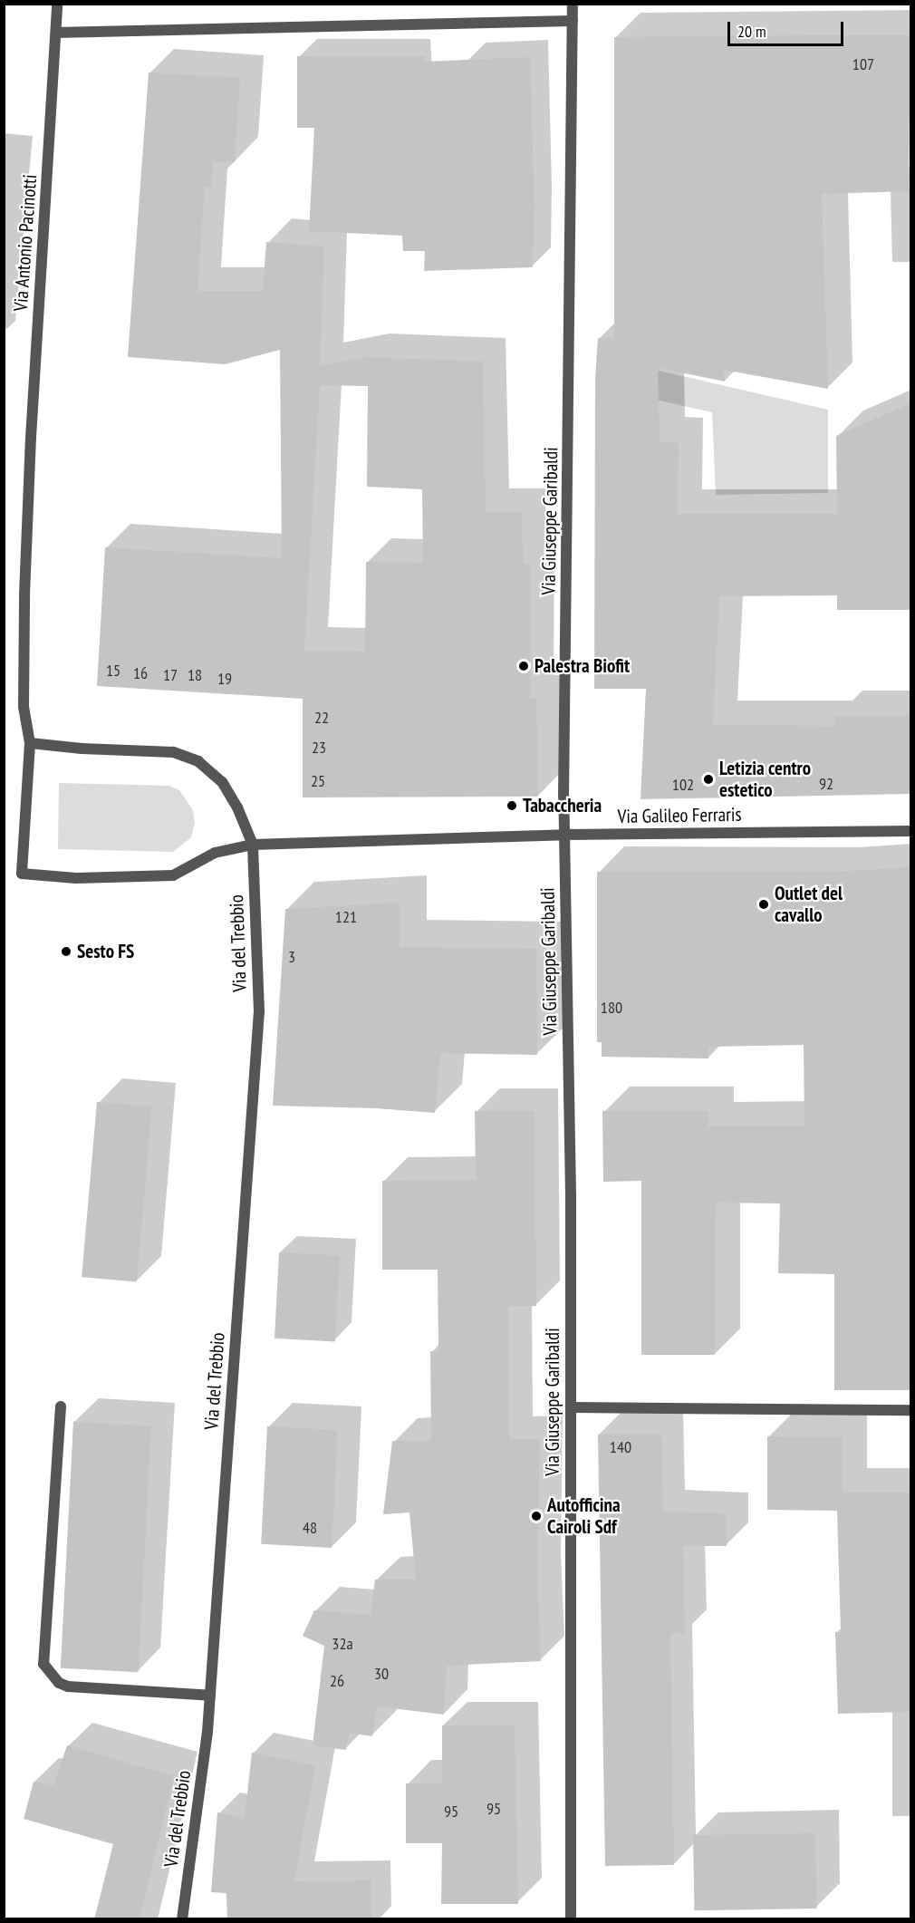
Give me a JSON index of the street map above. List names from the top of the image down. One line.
{"streets":{"street":["Via Antonio Pacinotti","Via Giuseppe Garibaldi","Via Galileo Ferraris","Via del Trebbio"]},"crossings":[["Via Antonio Pacinotti","Via Galileo Ferraris"],["Via Antonio Pacinotti","Via del Trebbio"],["Via Giuseppe Garibaldi","Via Galileo Ferraris"],["Via Galileo Ferraris","Via del Trebbio"]],"places":["Palestra Biofit","Letizia centro estetico","Tabaccheria","Outlet del cavallo","Sesto FS","Autofficina Cairoli Sdf"],"house_numbers":["107","15","16","17","18","19","22","23","25","92","102","121","3","180","140","48","32a","30","26","95","95"],"scale_bar":"20 m"}
